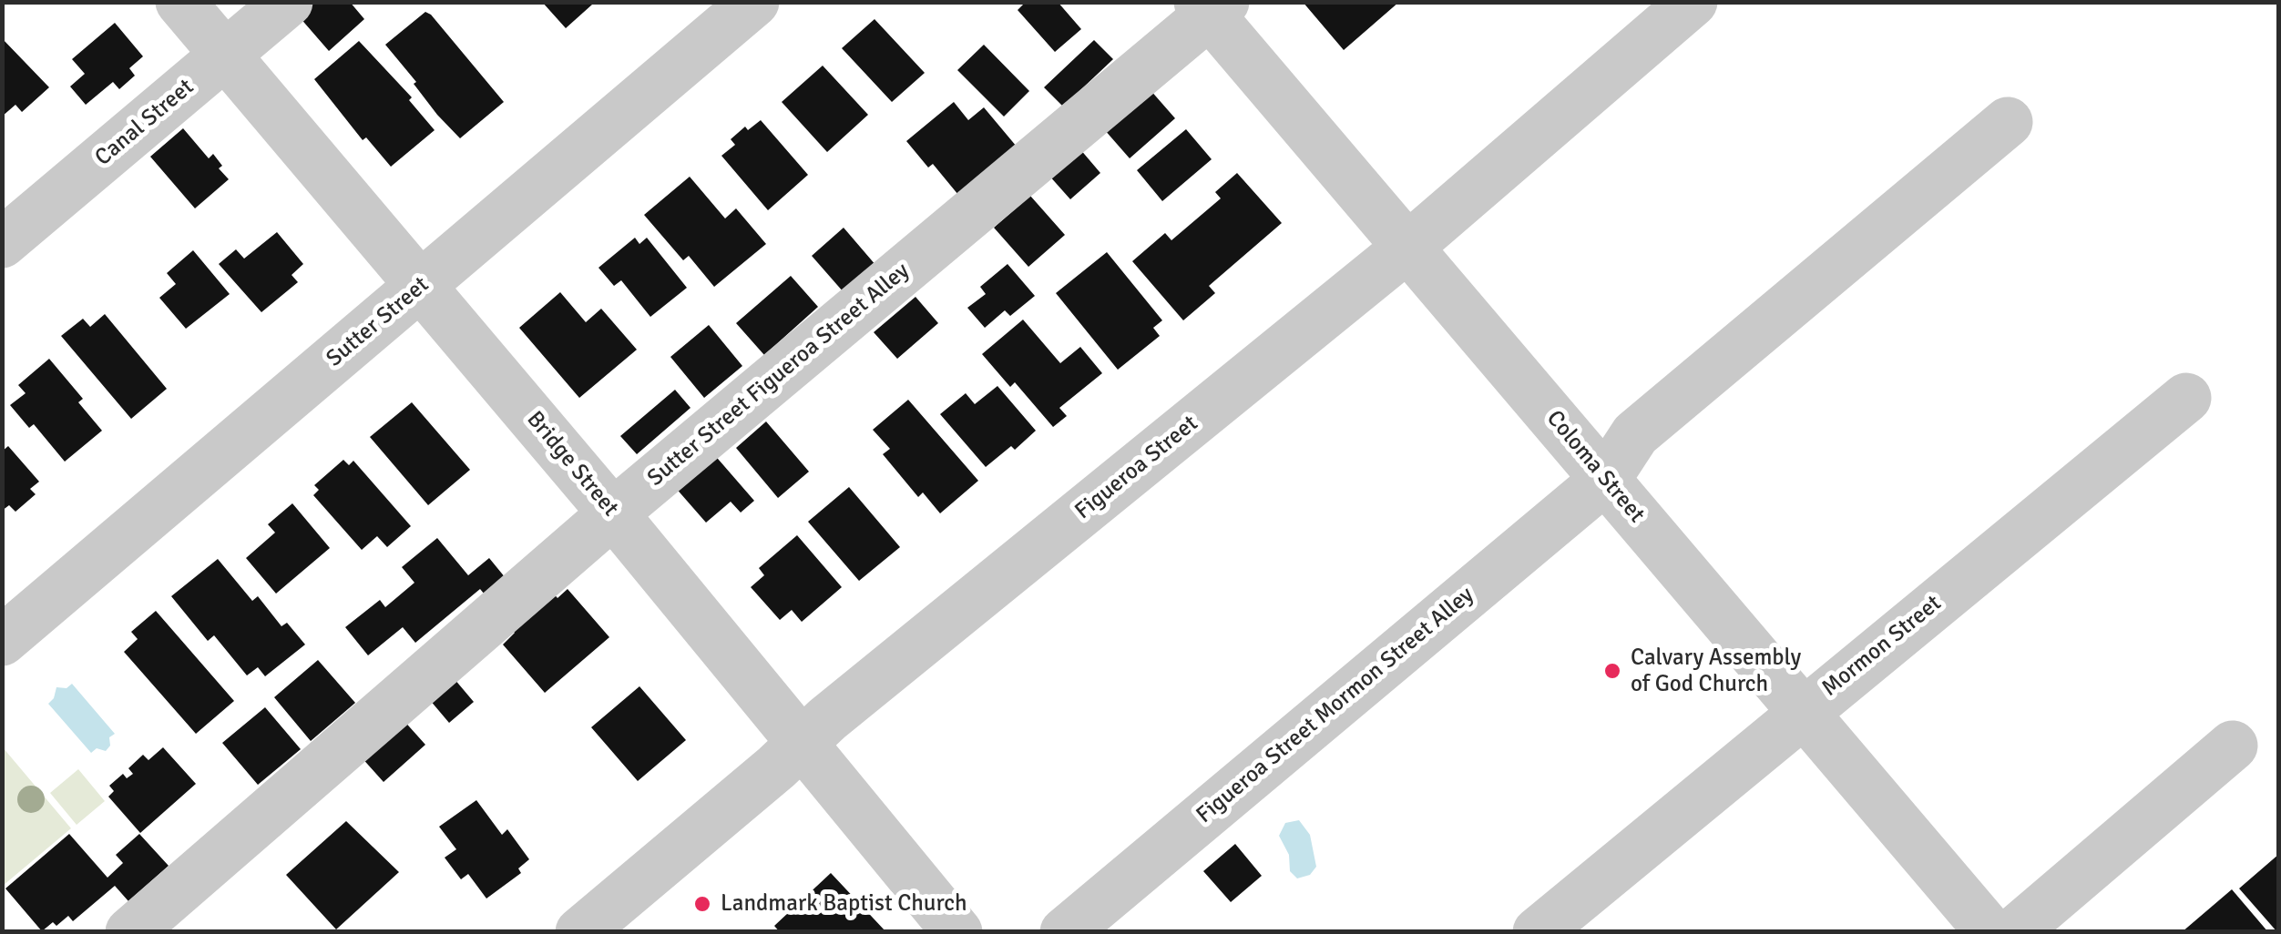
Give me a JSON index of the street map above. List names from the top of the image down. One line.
{"streets":{"street":["Canal Street","Sutter Street","Sutter Street Figueroa Street Alley","Bridge Street","Coloma Street","Figueroa Street","Mormon Street","Figueroa Street Mormon Street Alley"]},"crossings":[["Canal Street","Bridge Street"],["Sutter Street","Bridge Street"],["Sutter Street Figueroa Street Alley","Bridge Street"],["Sutter Street Figueroa Street Alley","Coloma Street"],["Bridge Street","Figueroa Street"],["Coloma Street","Figueroa Street"],["Coloma Street","Mormon Street"],["Coloma Street","Figueroa Street Mormon Street Alley"]],"places":["Calvary Assembly of God Church","Landmark Baptist Church"]}
